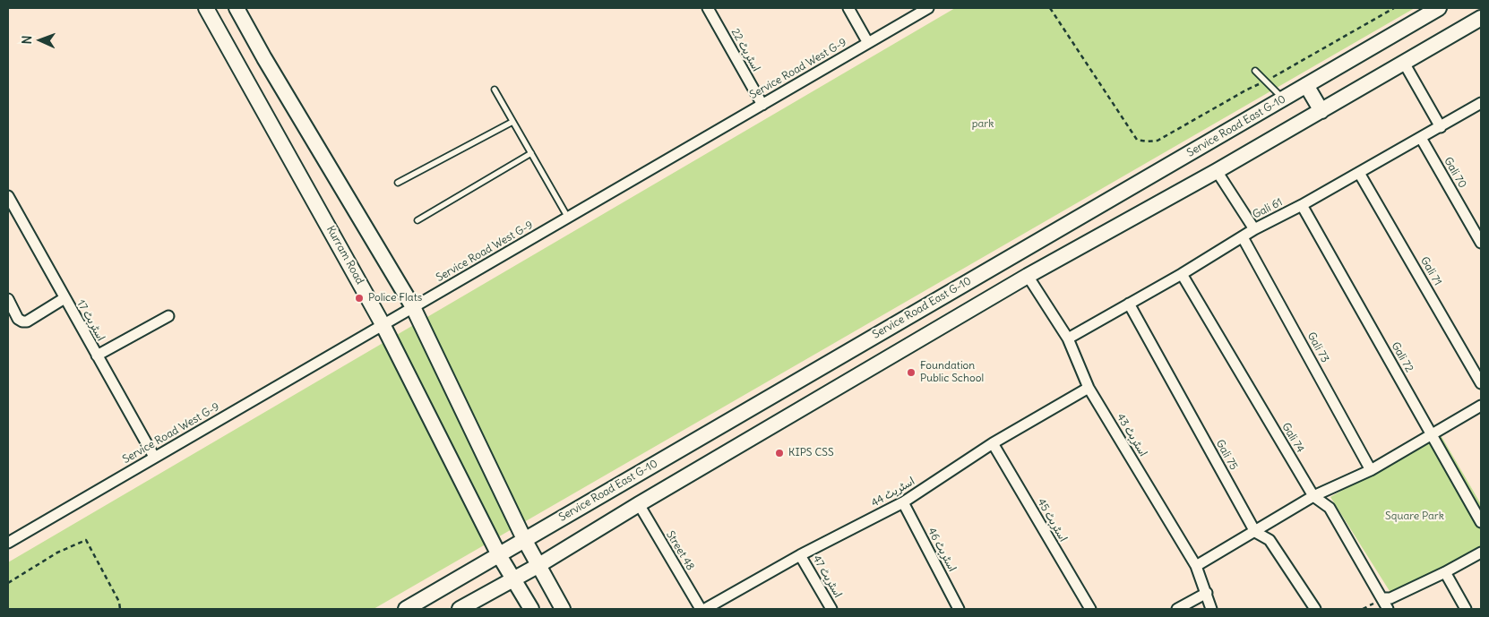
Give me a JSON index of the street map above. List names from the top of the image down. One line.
{"streets":{"main road":["Service Road East G-10","Kurram Road"],"street":["اسٹریٹ 22","Service Road West G-9","Gali 70","Gali 61","Gali 71","اسٹریٹ 17","Gali 73","Gali 72","اسٹریٹ 43","Gali 74","Gali 75","اسٹریٹ 44","اسٹریٹ 45","اسٹریٹ 46","Street 48","اسٹریٹ 47"]},"crossings":[["اسٹریٹ 22","Service Road West G-9"],["Service Road West G-9","Kurram Road"],["Service Road West G-9","اسٹریٹ 17"],["Service Road East G-10","Kurram Road"],["Gali 70","Gali 61"],["Gali 61","Gali 71"],["Gali 61","Gali 73"],["Gali 61","Gali 72"],["Gali 61","اسٹریٹ 43"],["Gali 61","Gali 74"],["Gali 61","Gali 75"],["اسٹریٹ 43","اسٹریٹ 44"],["اسٹریٹ 44","اسٹریٹ 45"],["اسٹریٹ 44","اسٹریٹ 46"],["اسٹریٹ 44","اسٹریٹ 47"]],"parks":["park","Square Park"],"places":["Police Flats","Foundation Public School","KIPS CSS"],"north":"left"}
